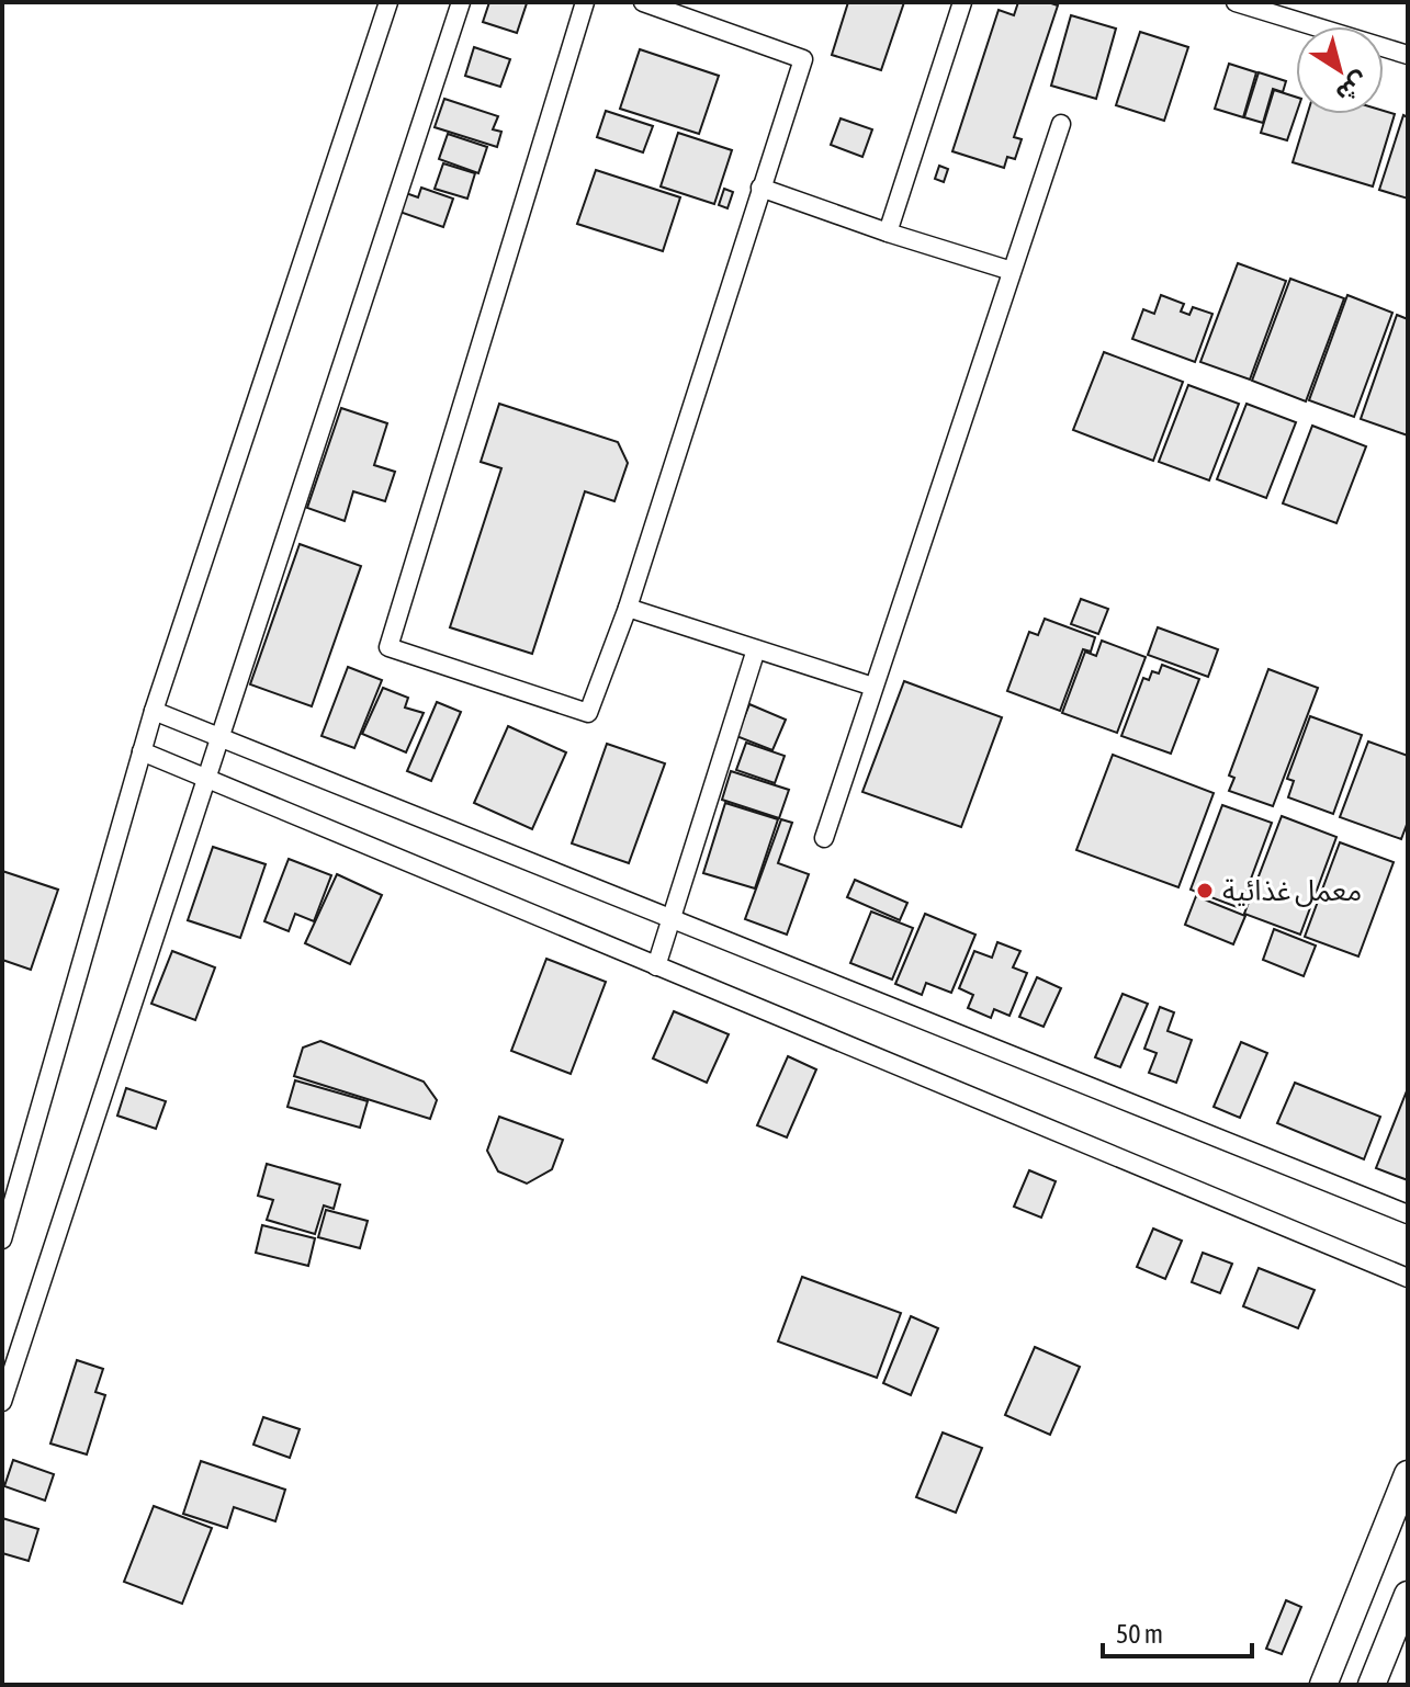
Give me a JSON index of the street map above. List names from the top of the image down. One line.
{"places":["معمل غذائية"],"scale_bar":"50 m","north":"bottom right"}
